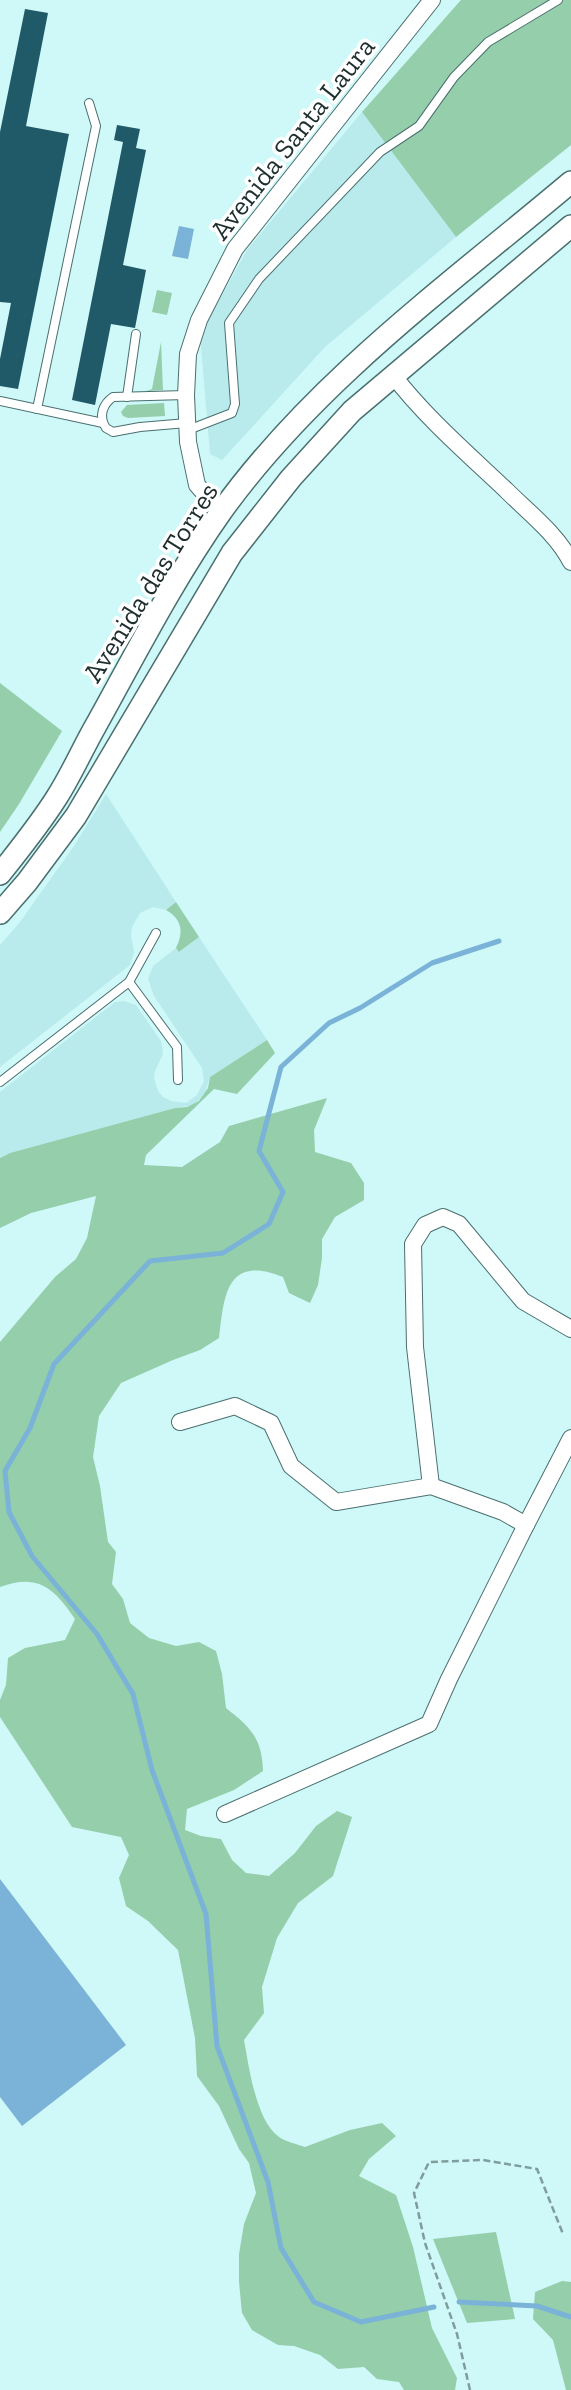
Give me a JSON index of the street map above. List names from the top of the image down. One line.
{"streets":{"main road":["Avenida das Torres"],"street":["Avenida Santa Laura"]},"crossings":[["Avenida Santa Laura","Avenida das Torres"]]}
